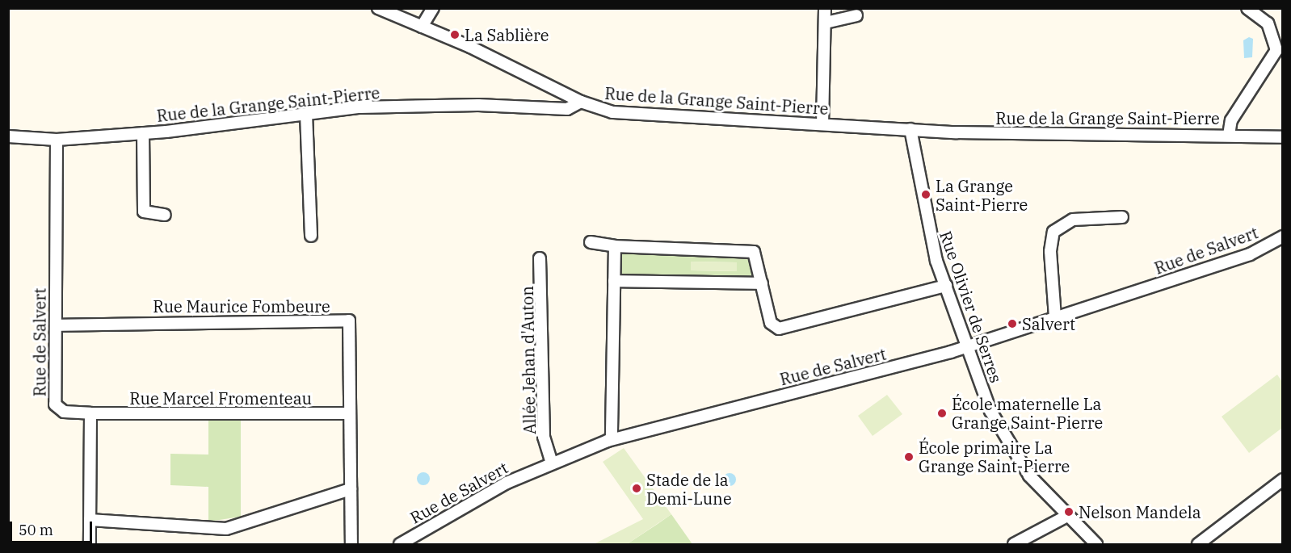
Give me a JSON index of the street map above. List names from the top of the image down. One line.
{"streets":{"street":["Rue de la Grange Saint-Pierre","Rue de Salvert","Rue Maurice Fombeure","Rue Olivier de Serres","Allée Jehan d'Auton","Rue Marcel Fromenteau"]},"crossings":[["Rue de la Grange Saint-Pierre","Rue de Salvert"],["Rue de la Grange Saint-Pierre","Rue Olivier de Serres"],["Rue de Salvert","Rue Maurice Fombeure"],["Rue de Salvert","Rue Olivier de Serres"],["Rue de Salvert","Allée Jehan d'Auton"],["Rue de Salvert","Rue Marcel Fromenteau"],["Rue Maurice Fombeure","Rue Marcel Fromenteau"]],"places":["La Sablière","La Grange Saint-Pierre","Salvert","École maternelle La Grange Saint-Pierre","École primaire La Grange Saint-Pierre","Stade de la Demi-Lune","Nelson Mandela"],"scale_bar":"50 m"}
